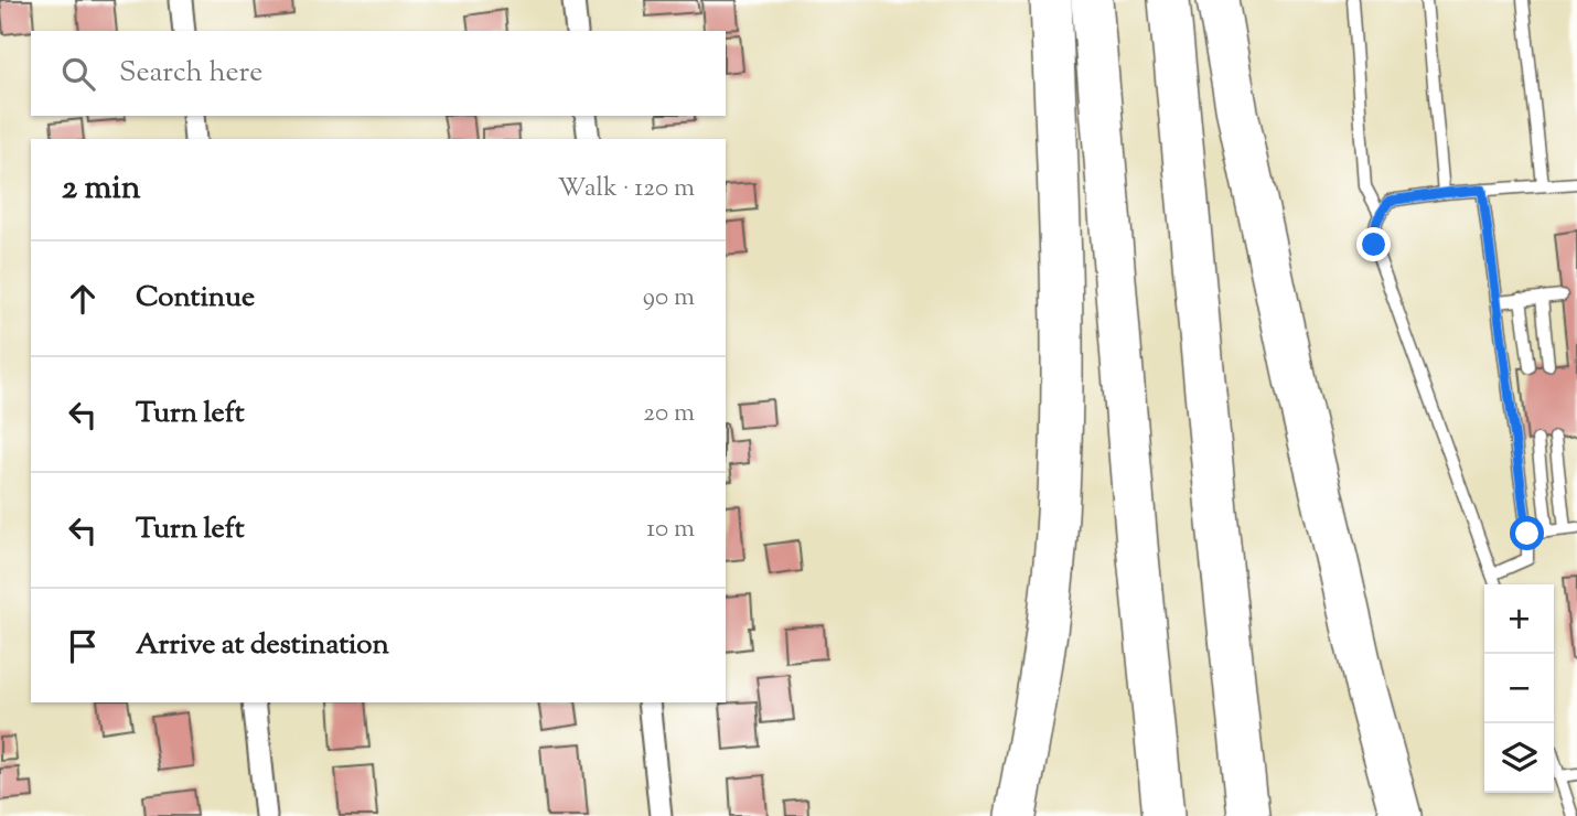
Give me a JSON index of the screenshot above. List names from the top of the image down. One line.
{"page":{"search":"Search here","heading":["2 min","Walk · 120 m"],"list":[["Continue","90 m"],["Turn left","20 m"],["Turn left","10 m"],"Arrive at destination"],"map_buttons":["+","−"]}}
